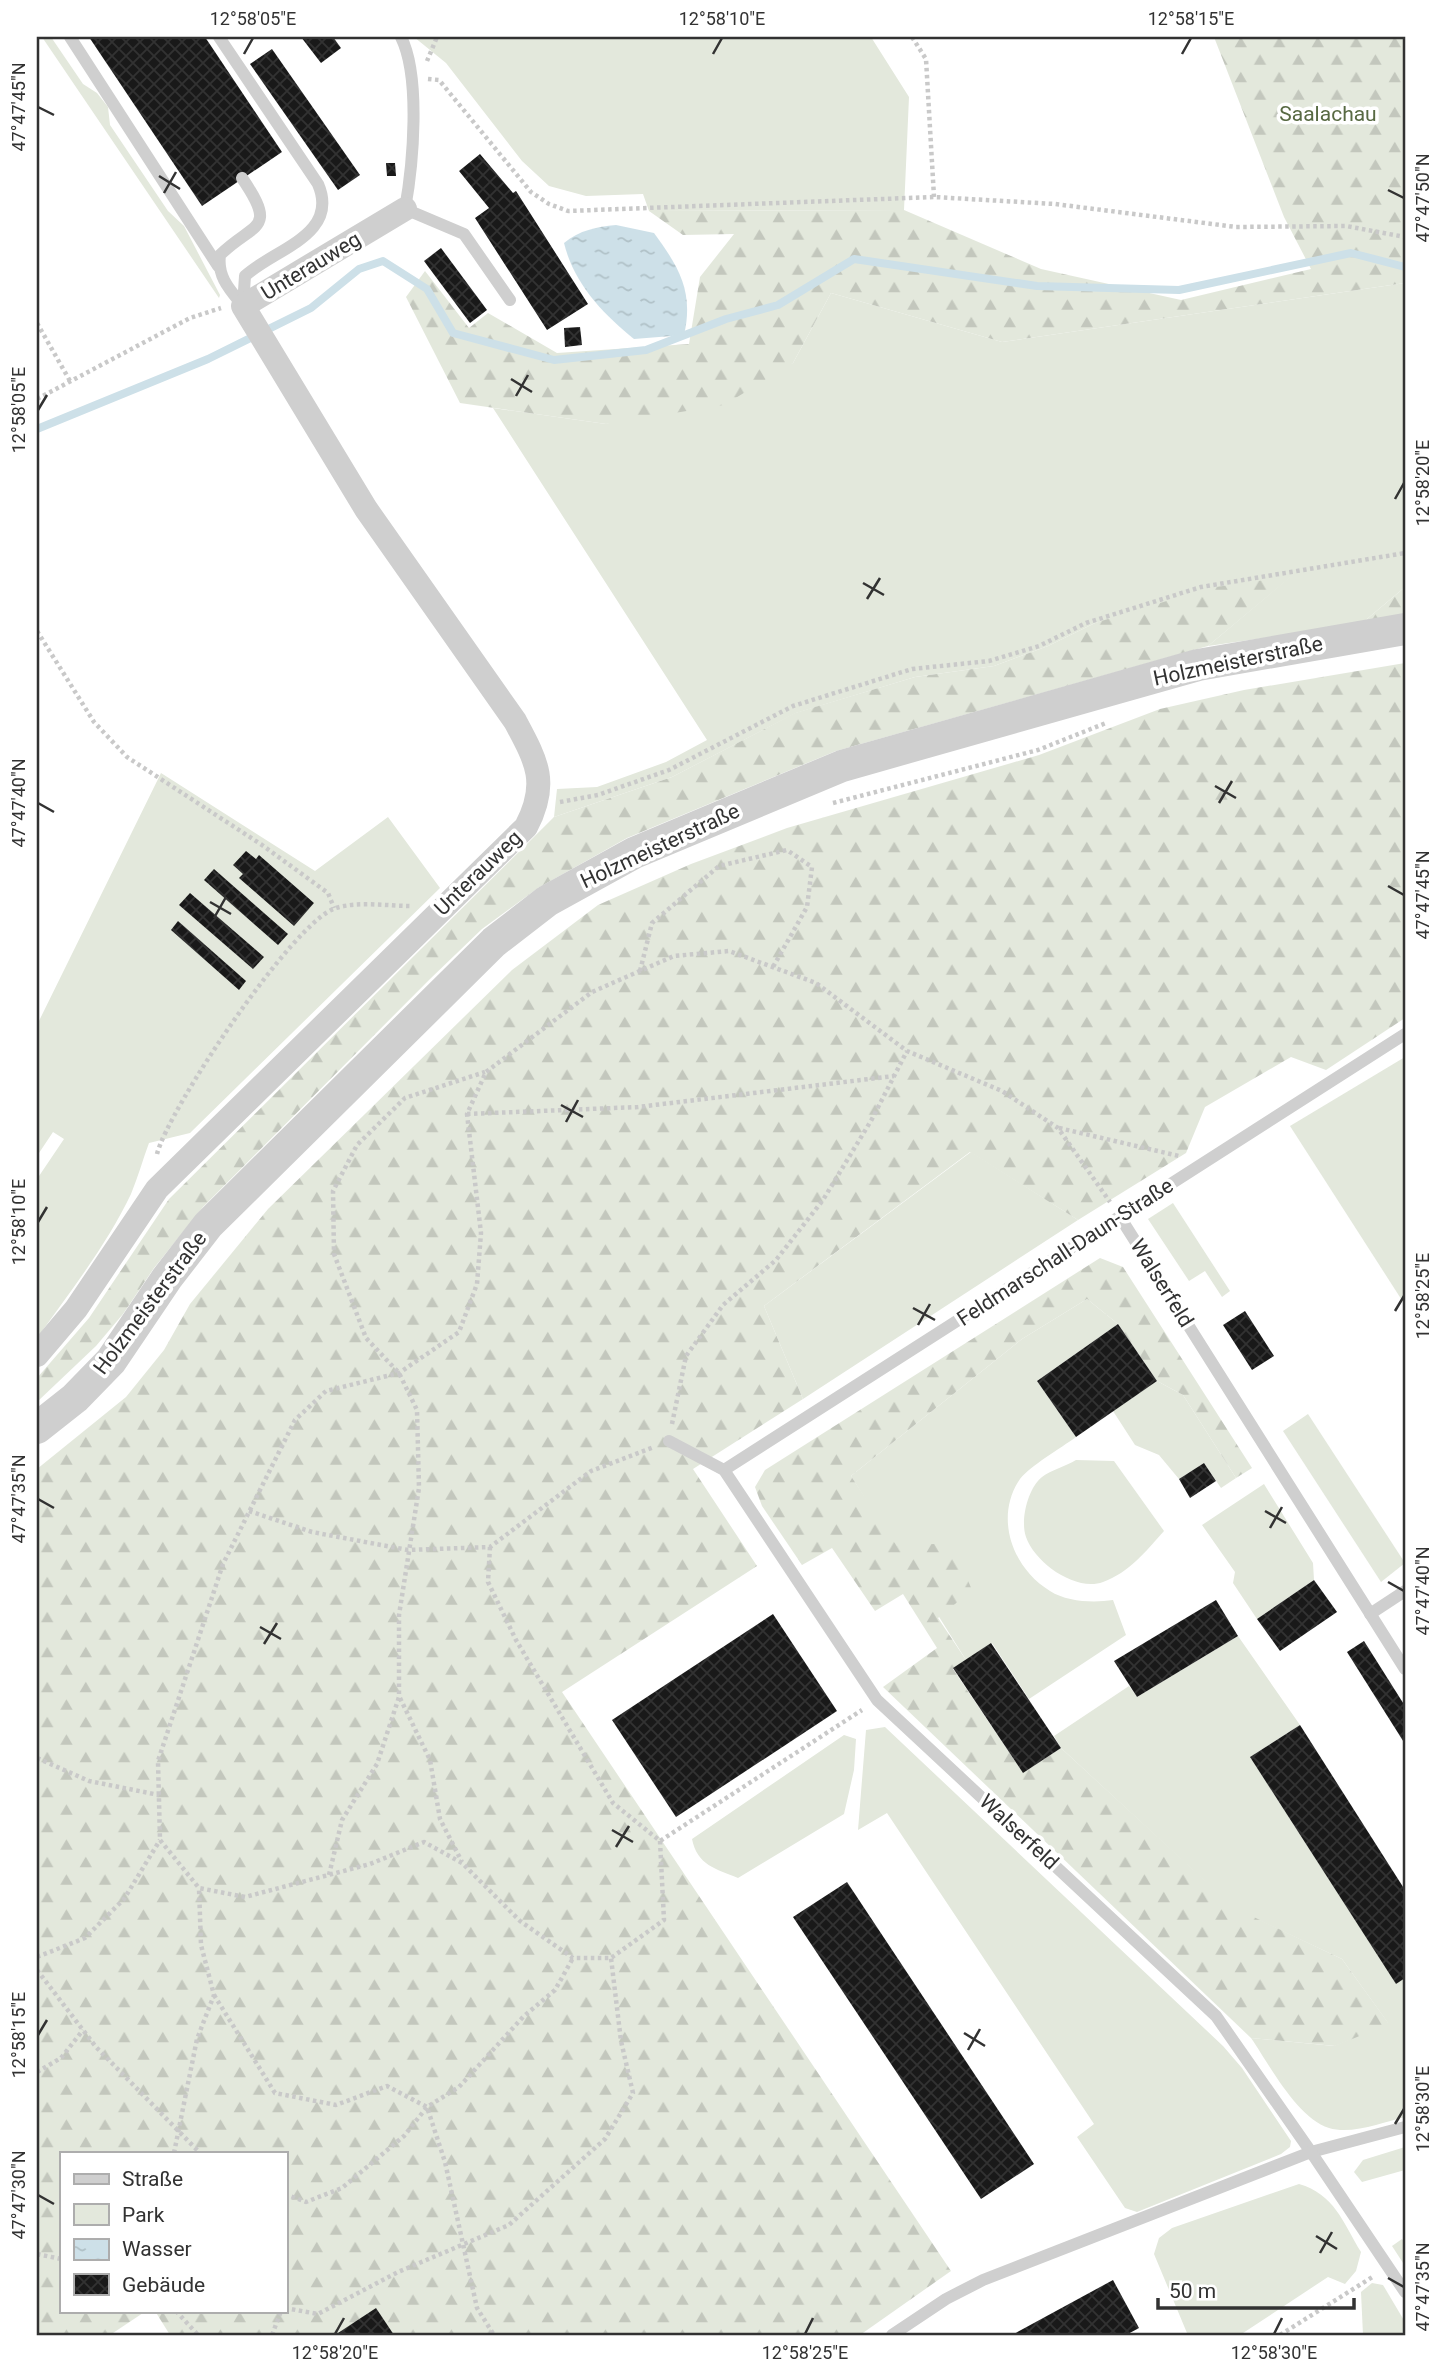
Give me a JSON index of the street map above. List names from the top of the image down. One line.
{"streets":{"street":["Unterauweg","Holzmeisterstraße"],"lane":["Feldmarschall-Daun-Straße","Walserfeld"]},"crossings":[["Feldmarschall-Daun-Straße","Walserfeld"]],"parks":["Saalachau"],"legend":["Straße","Park","Wasser","Gebäude"],"scale_bar":"50 m","coordinates":["12°58'05\"E","12°58'10\"E","12°58'15\"E","47°47'45\"N","47°47'50\"N","12°58'20\"E","47°47'40\"N","12°58'25\"E","47°47'35\"N","12°58'30\"E","47°47'30\"N"]}
